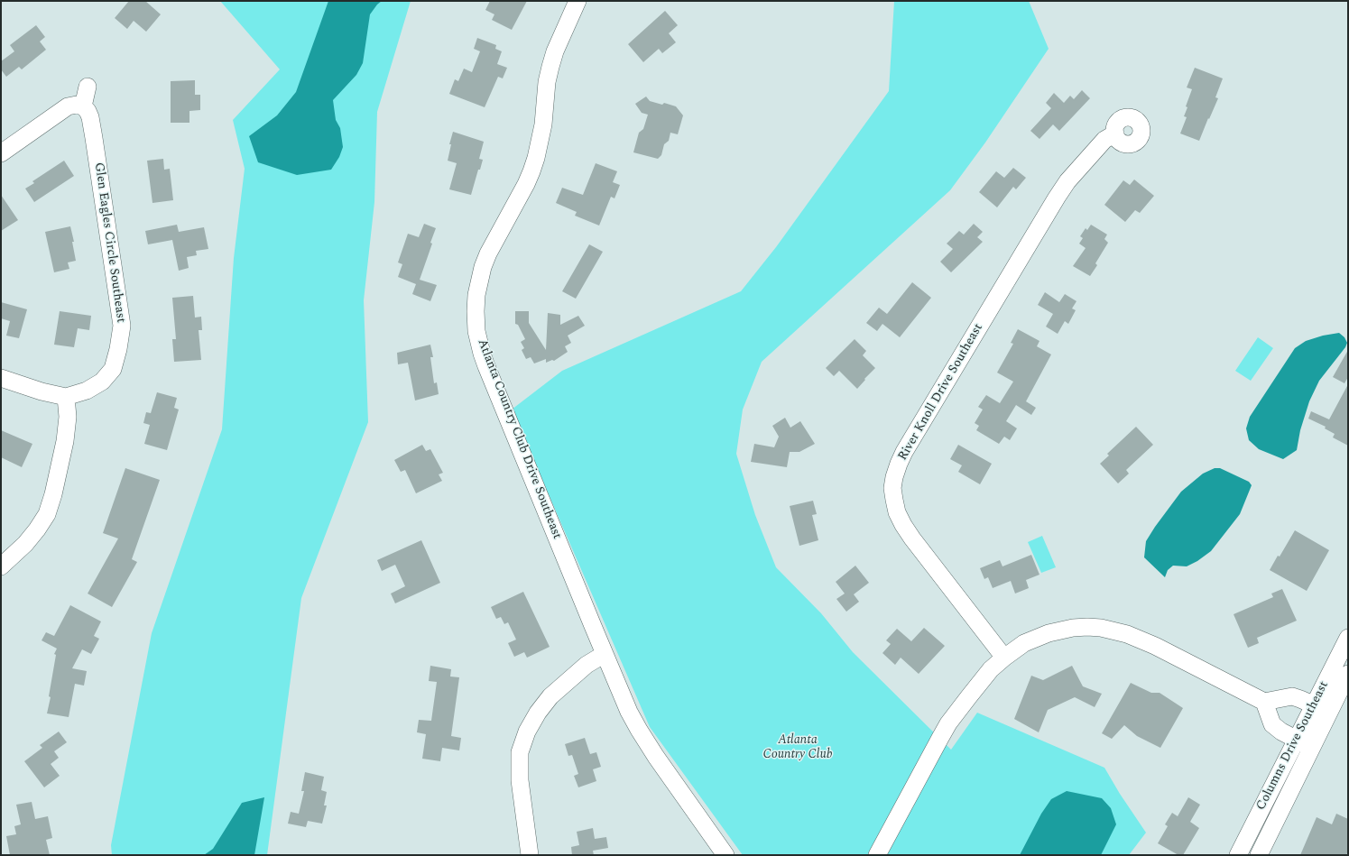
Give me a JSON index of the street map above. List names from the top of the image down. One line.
{"streets":{"street":["Glen Eagles Circle Southeast","River Knoll Drive Southeast","Atlanta Country Club Drive Southeast","Columns Drive Southeast"]},"parks":["Atlanta Country Club"]}
